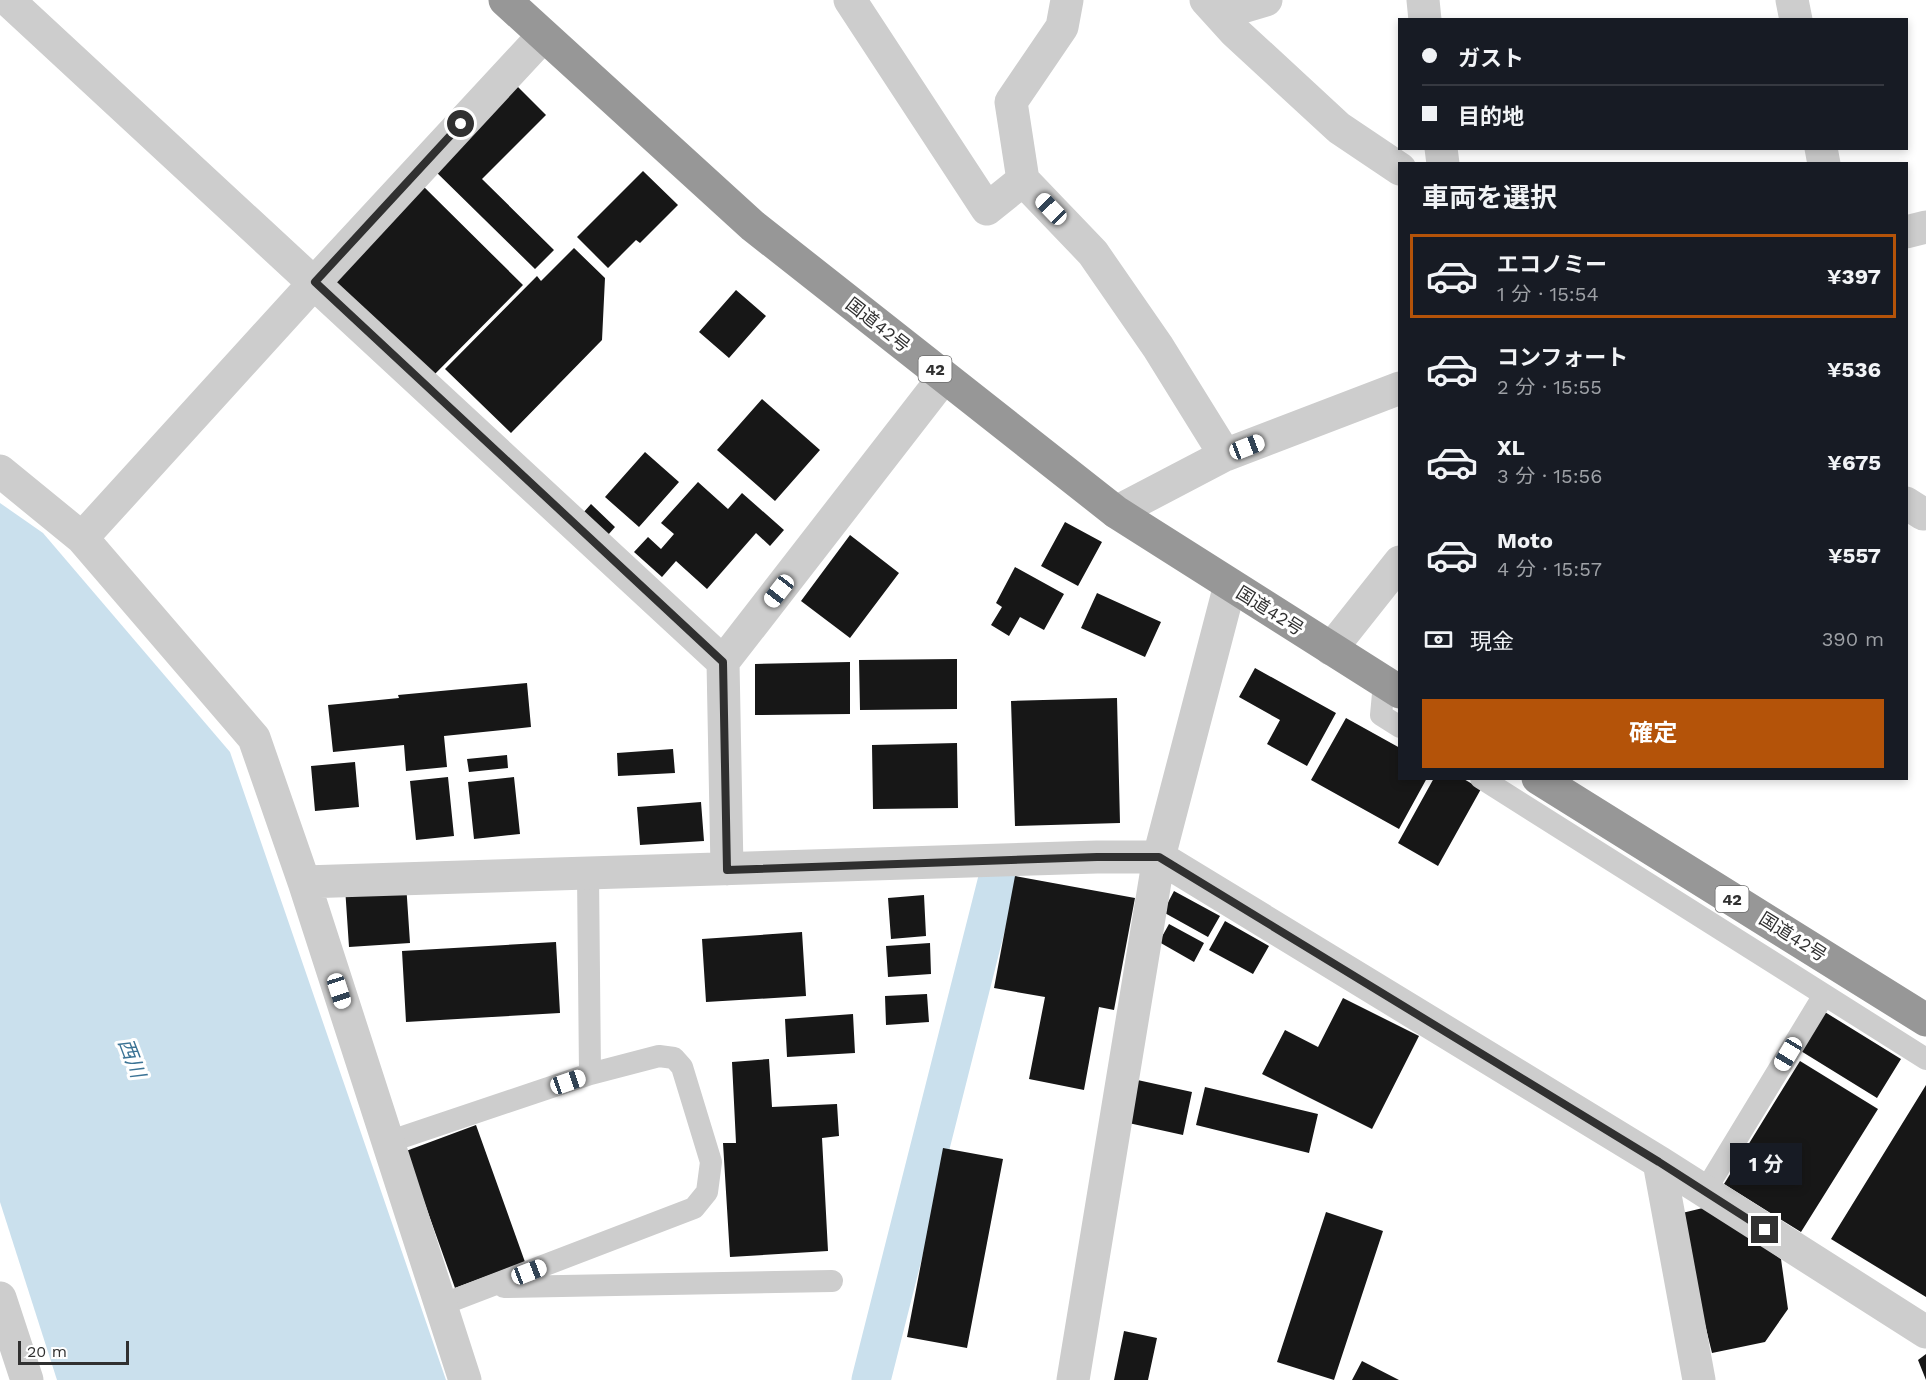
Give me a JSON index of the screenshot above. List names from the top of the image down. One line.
{"streets":{"highway":["国道42号","42"]},"water":["西川"],"scale_bar":"20 m","page":{"banner":["ガスト","目的地"],"heading":"車両を選択","list":[{"name":"エコノミー","note":"1 分 · 15:54","value":"¥397"},{"name":"コンフォート","note":"2 分 · 15:55","value":"¥536"},{"name":"XL","note":"3 分 · 15:56","value":"¥675"},{"name":"Moto","note":"4 分 · 15:57","value":"¥557"}],"pay":["現金","390 m"],"buttons":"確定","bubble":"1 分","scale":"20 m"}}
